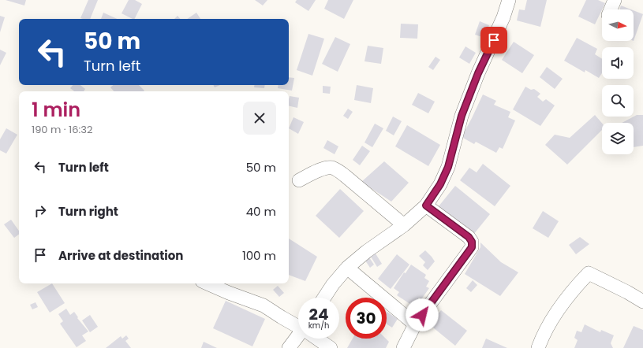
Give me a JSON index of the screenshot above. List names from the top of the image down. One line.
{"north":"right","page":{"turn":["50 m","Turn left"],"heading":["1 min","190 m · 16:32"],"list":[{"name":"Turn left","value":"50 m"},{"name":"Turn right","value":"40 m"},{"name":"Arrive at destination","value":"100 m"}],"speed":"24 km/h","limit":"30"}}
